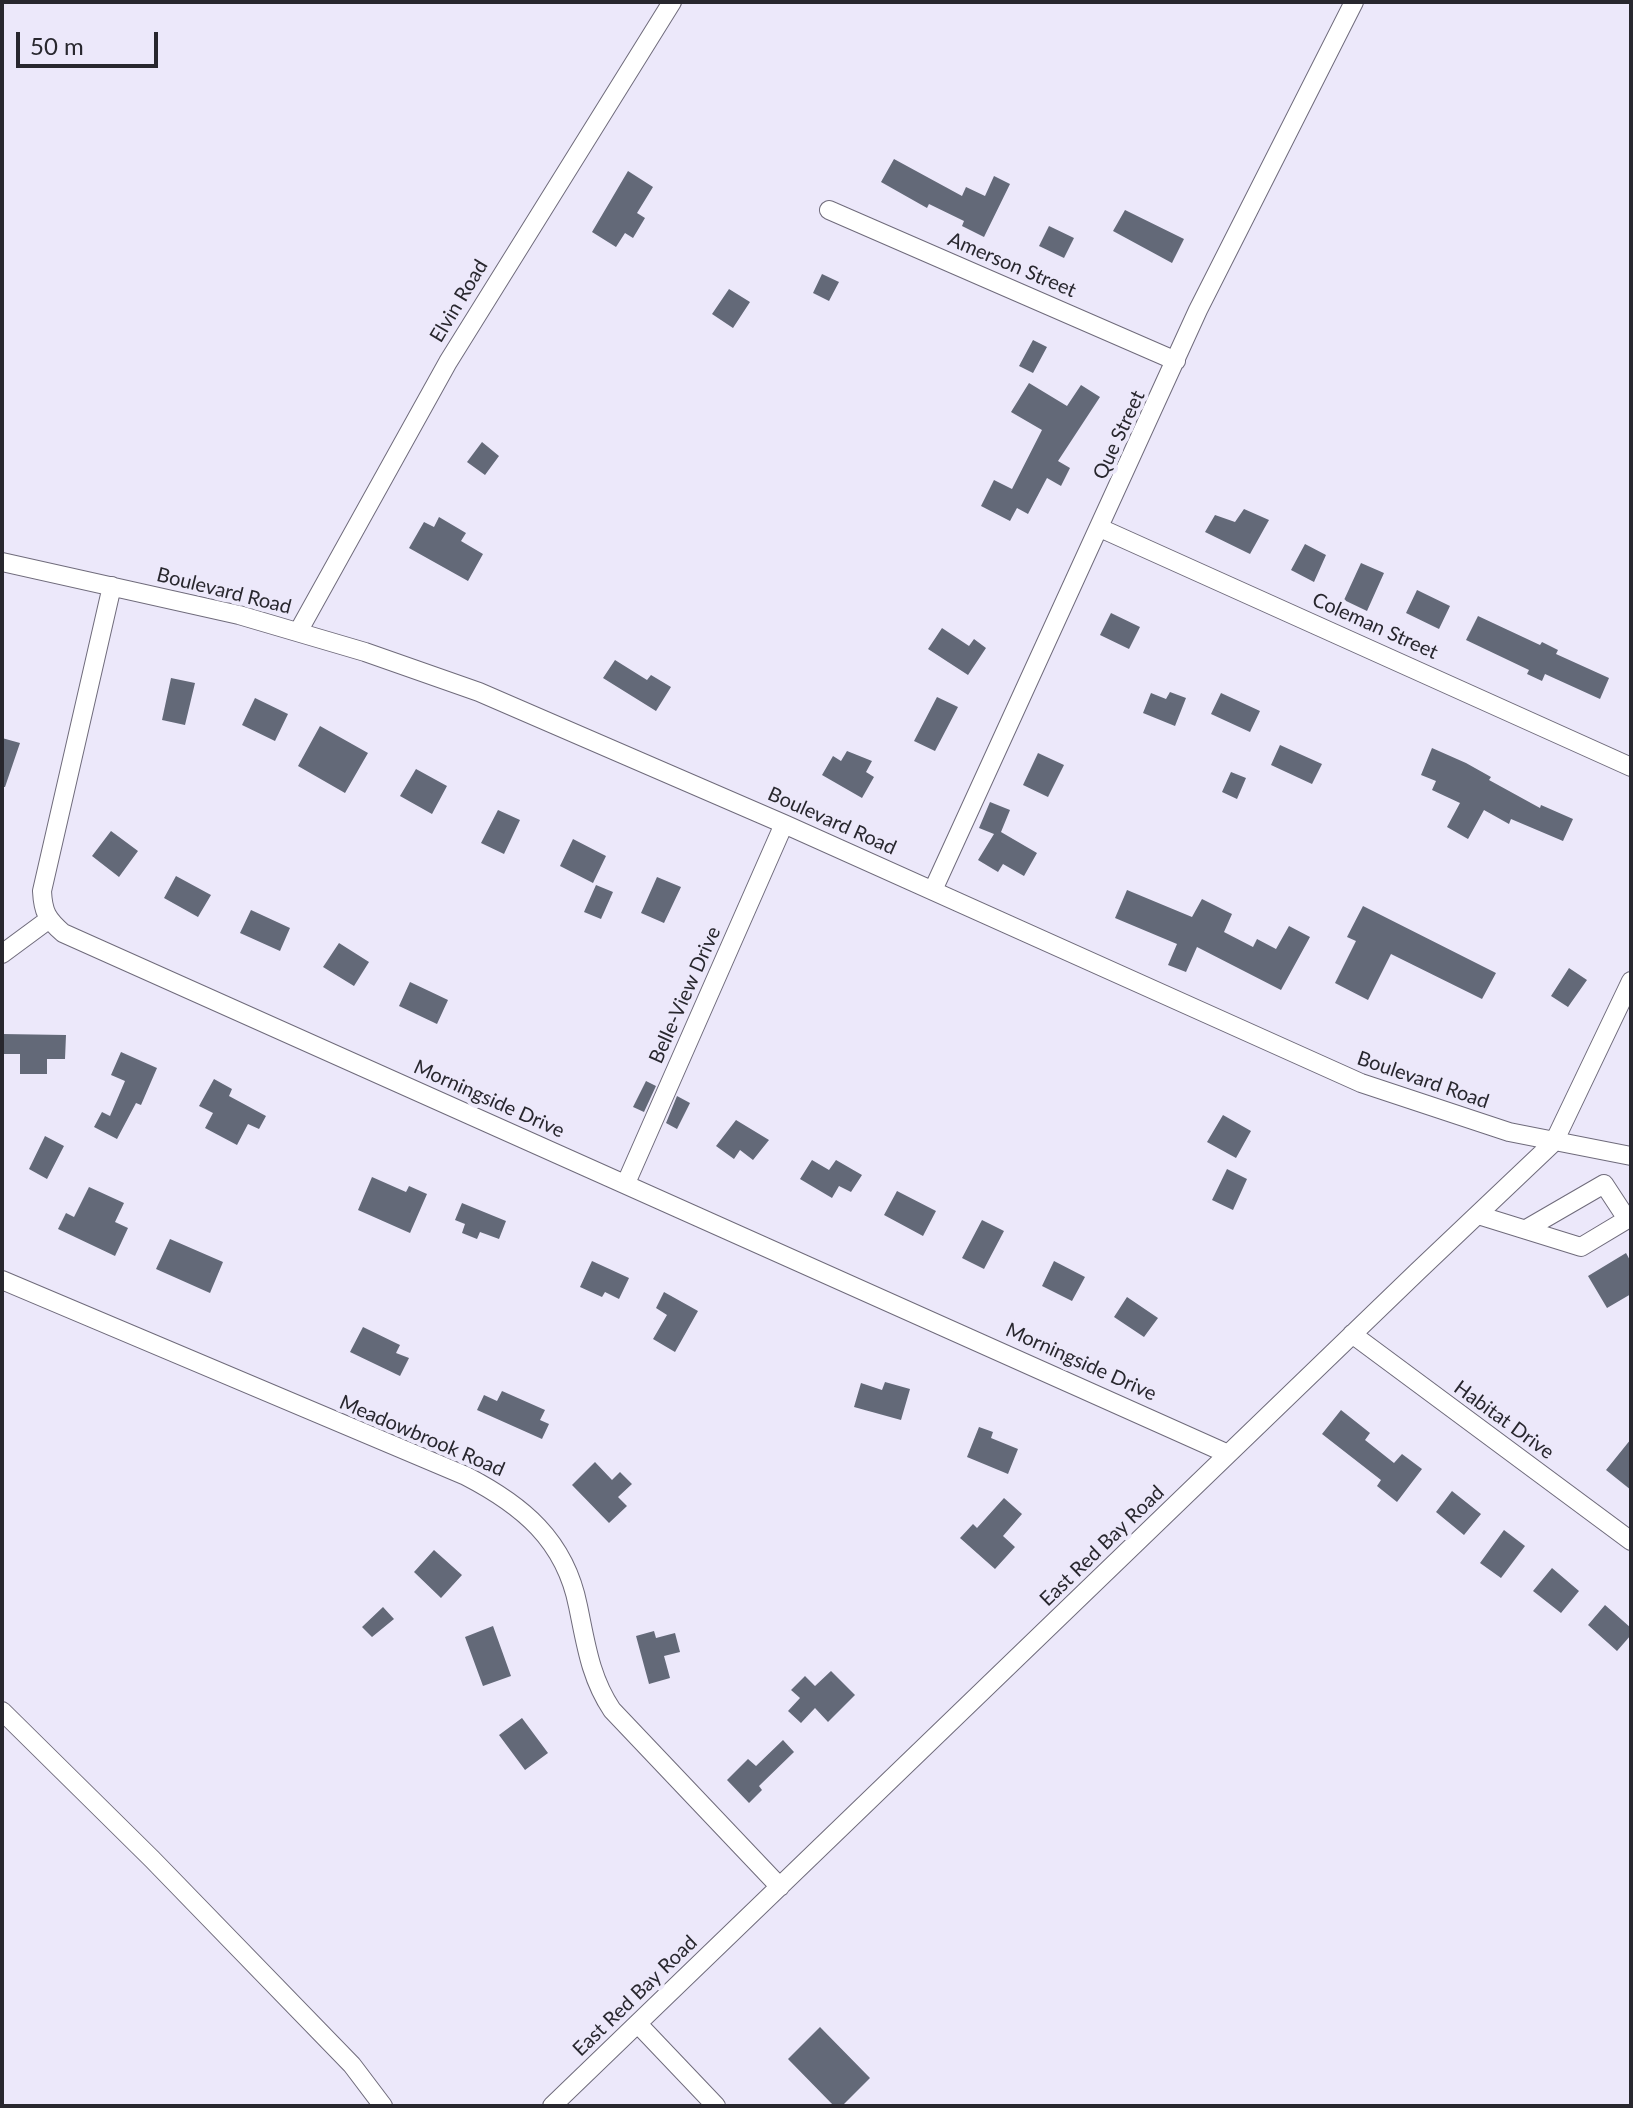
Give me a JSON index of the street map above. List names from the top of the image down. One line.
{"streets":{"street":["Amerson Street","Elvin Road","Que Street","Boulevard Road","Coleman Street","Belle-View Drive","Morningside Drive","Habitat Drive","Meadowbrook Road","East Red Bay Road"]},"crossings":[["Amerson Street","Que Street"],["Elvin Road","Boulevard Road"],["Que Street","Boulevard Road"],["Que Street","Coleman Street"],["Boulevard Road","Belle-View Drive"],["Boulevard Road","East Red Bay Road"],["Belle-View Drive","Morningside Drive"],["Morningside Drive","East Red Bay Road"],["Habitat Drive","East Red Bay Road"],["Meadowbrook Road","East Red Bay Road"]],"scale_bar":"50 m"}
